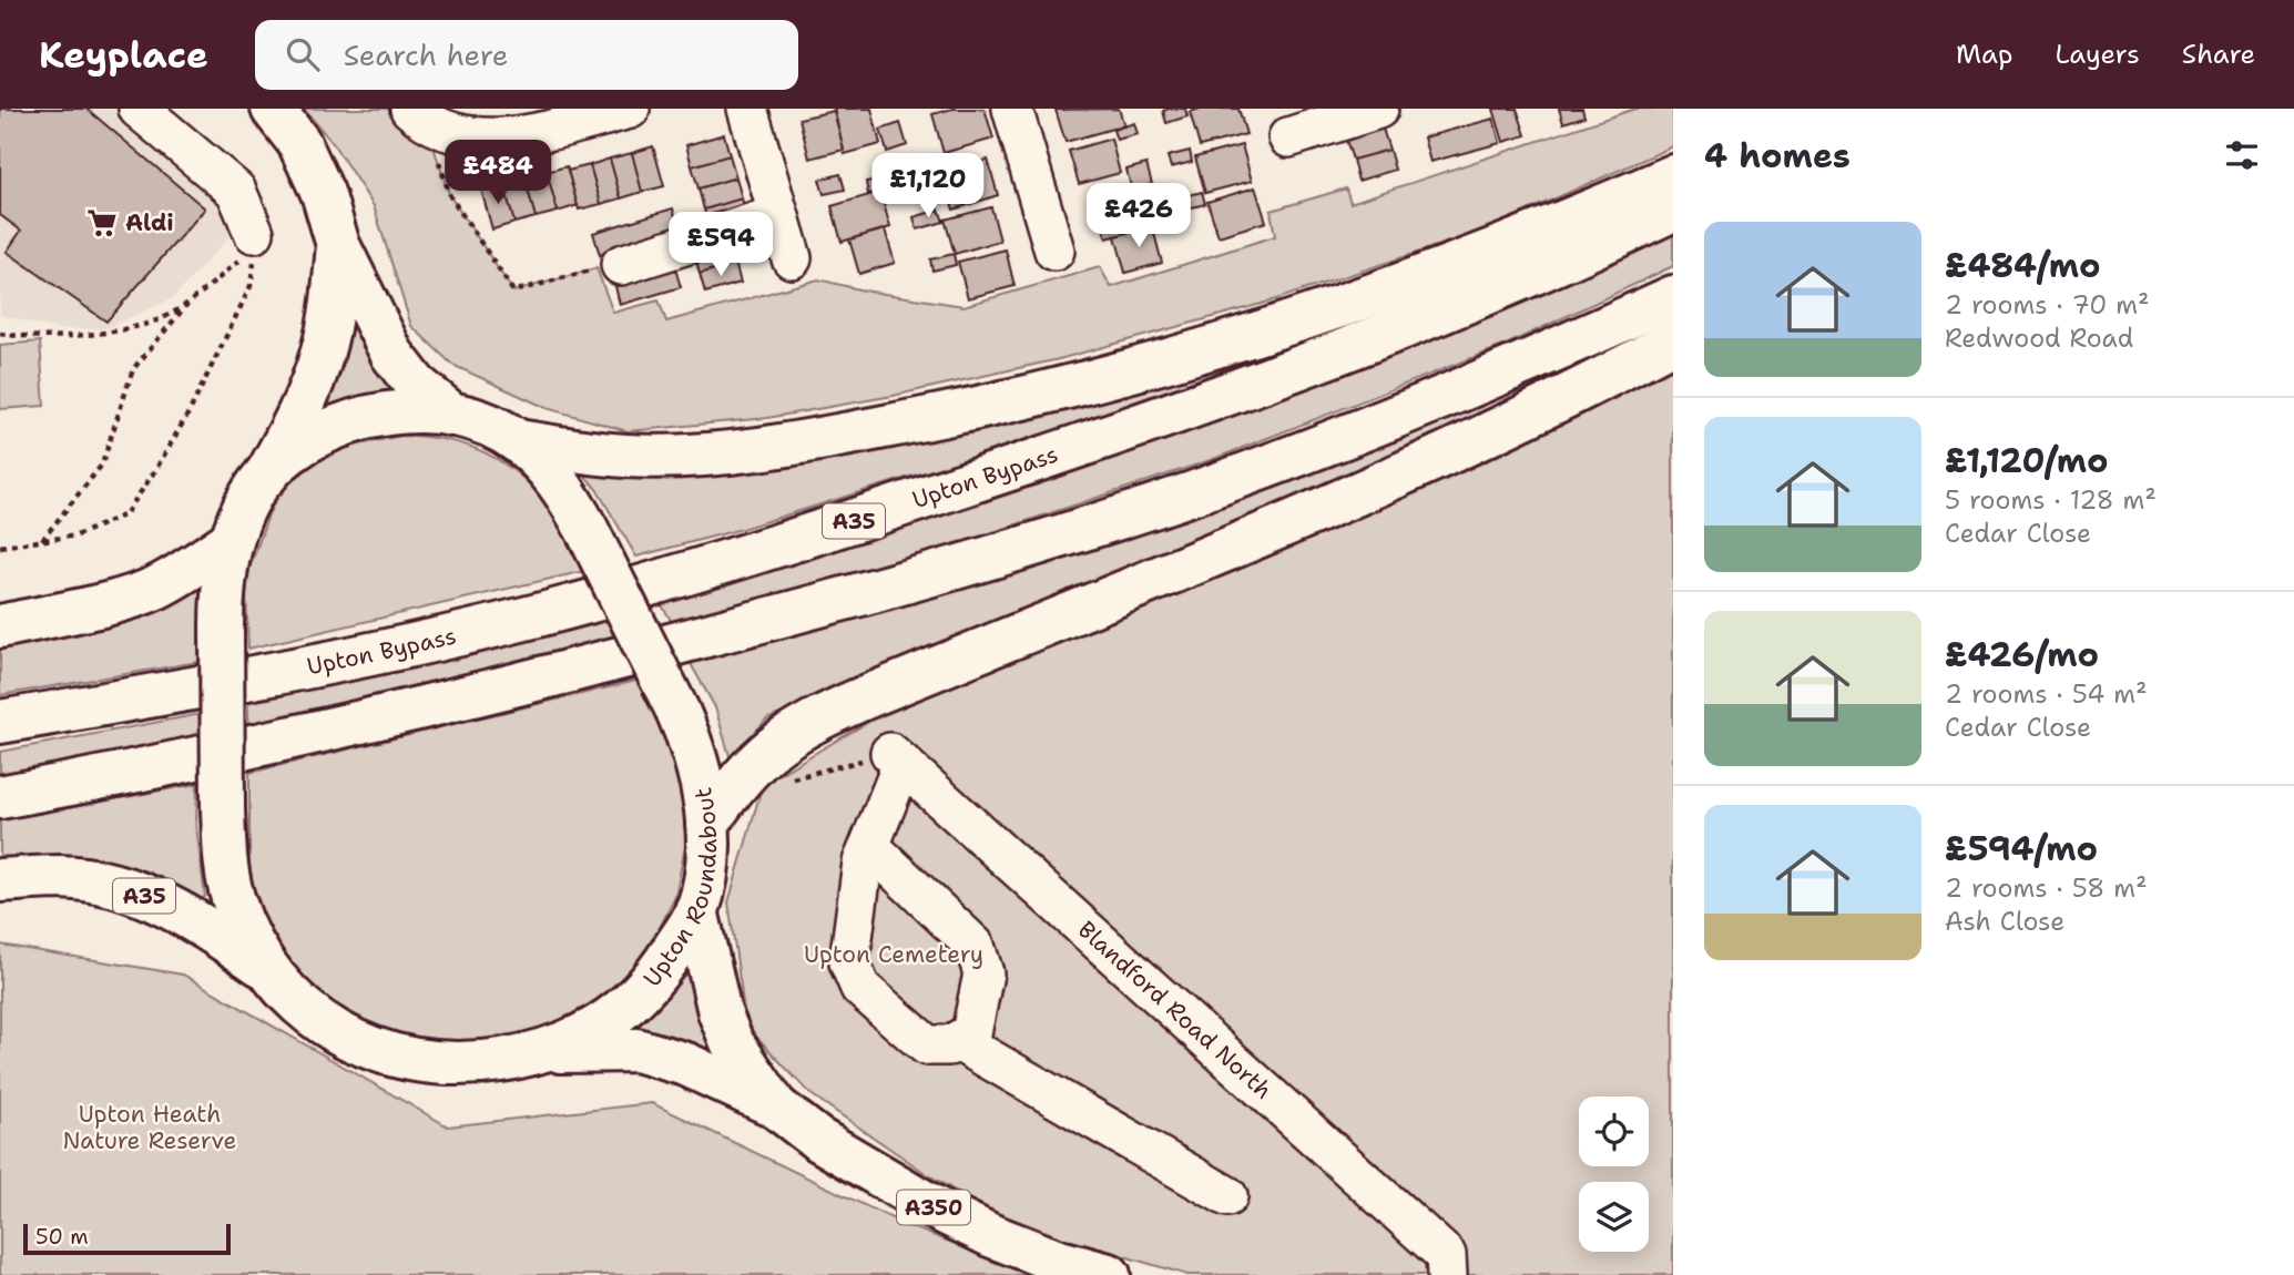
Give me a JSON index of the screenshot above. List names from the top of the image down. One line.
{"streets":{"main road":["Upton Bypass","A35","Upton Roundabout","A350"],"street":["Blandford Road North"]},"crossings":[["A35","Upton Roundabout"],["Upton Roundabout","A350"]],"parks":["Upton Cemetery","Upton Heath Nature Reserve"],"places":{"supermarket":["Aldi"]},"scale_bar":"50 m","page":{"header":"Keyplace","search":"Search here","nav":["Map","Layers","Share"],"heading":"4 homes","price":["£484","£1,120","£426","£594"],"list":[{"name":"£484/mo","note":"2 rooms · 70 m² · Redwood Road"},{"name":"£1,120/mo","note":"5 rooms · 128 m² · Cedar Close"},{"name":"£426/mo","note":"2 rooms · 54 m² · Cedar Close"},{"name":"£594/mo","note":"2 rooms · 58 m² · Ash Close"}],"scale":"50 m"}}
